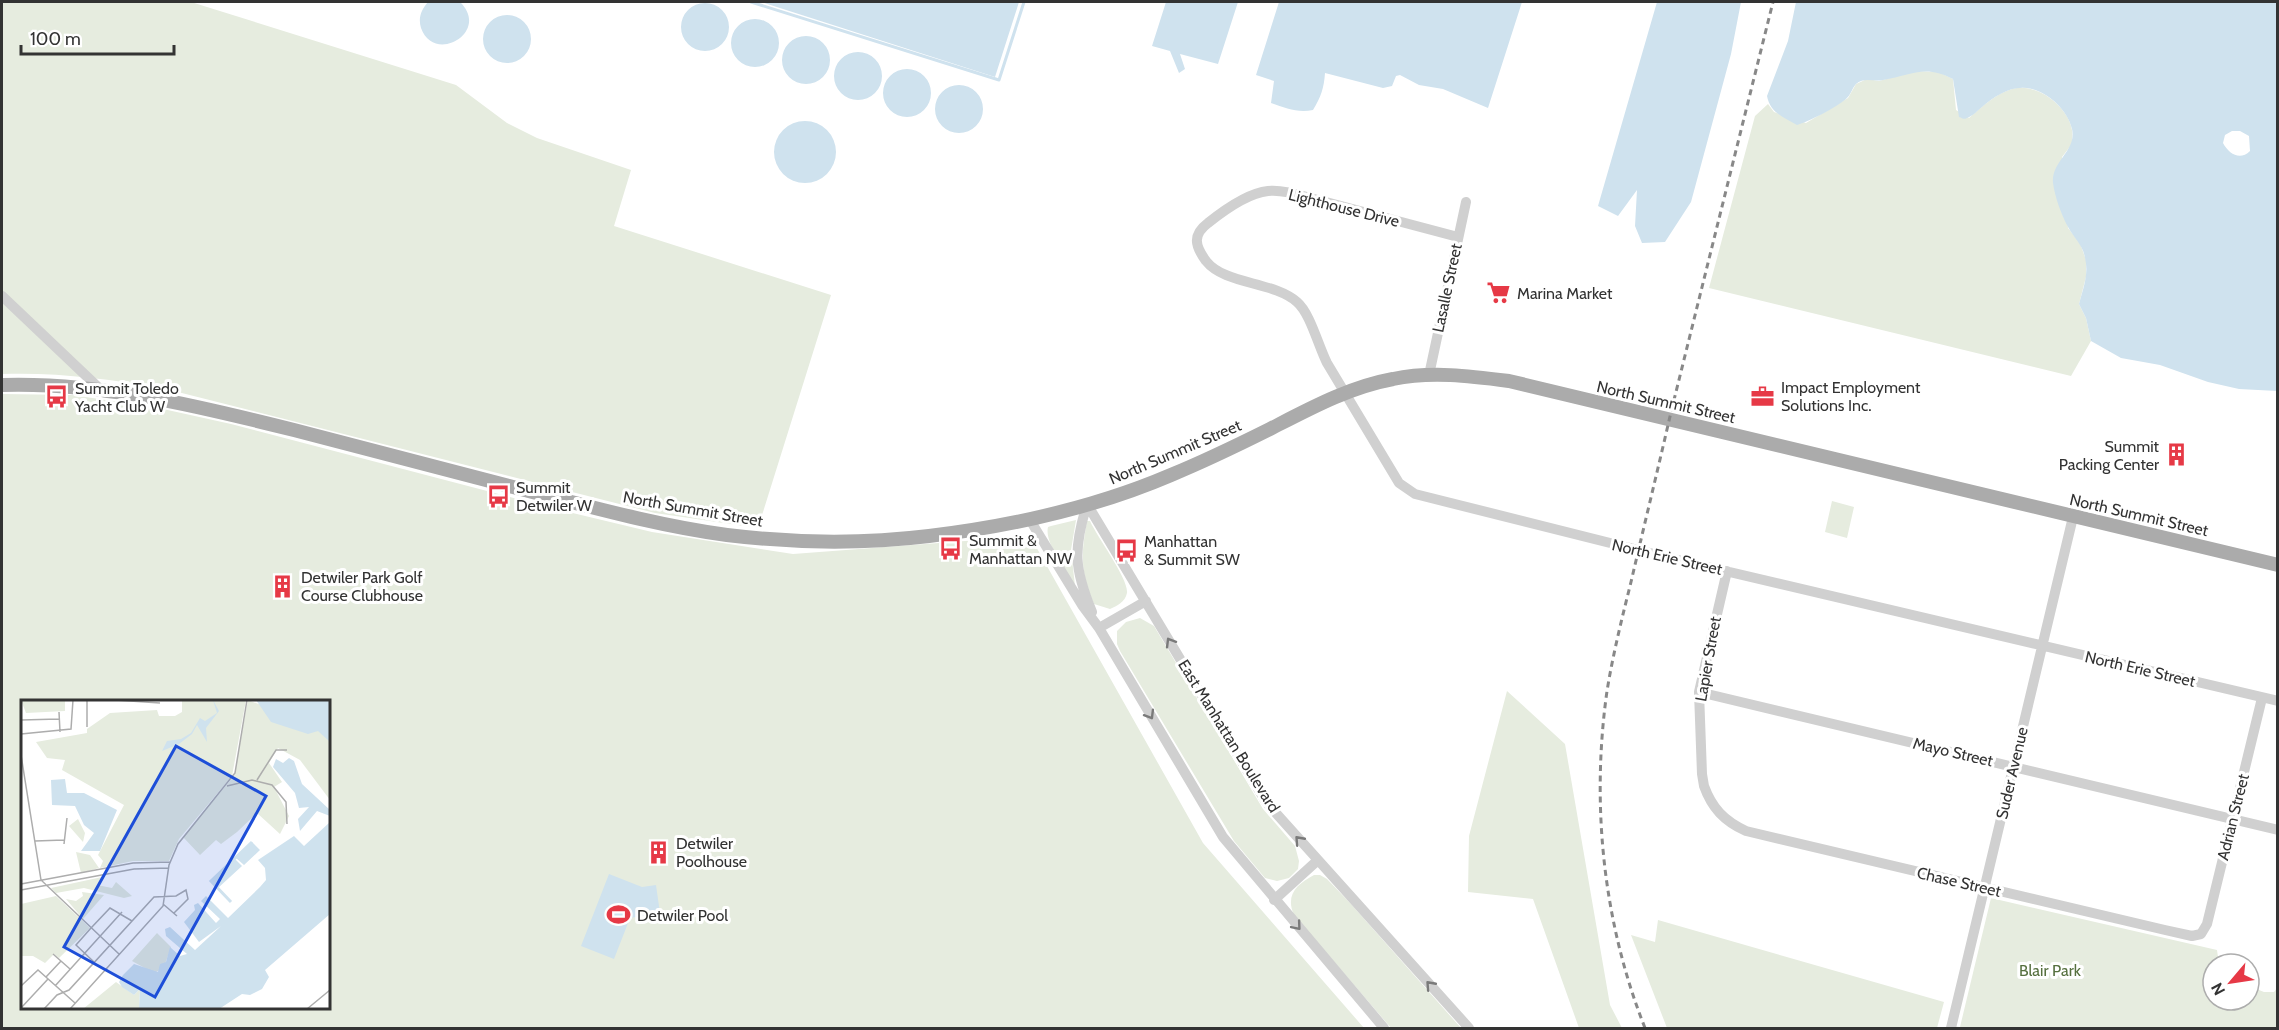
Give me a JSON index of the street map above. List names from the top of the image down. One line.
{"streets":{"main road":["North Summit Street"],"street":["Lighthouse Drive","Lasalle Street","North Erie Street","Lapier Street","East Manhattan Boulevard","Mayo Street","Suder Avenue","Adrian Street","Chase Street"]},"crossings":[["Lighthouse Drive","Lasalle Street"],["Lighthouse Drive","North Erie Street"],["Lasalle Street","North Summit Street"],["North Summit Street","North Erie Street"],["North Summit Street","East Manhattan Boulevard"],["North Summit Street","Suder Avenue"],["North Erie Street","Lapier Street"],["North Erie Street","Suder Avenue"],["North Erie Street","Adrian Street"],["Lapier Street","Mayo Street"],["Lapier Street","Chase Street"],["Mayo Street","Suder Avenue"],["Mayo Street","Adrian Street"],["Suder Avenue","Chase Street"],["Adrian Street","Chase Street"]],"parks":["Blair Park"],"places":{"supermarket":["Marina Market"],"office":["Impact Employment Solutions Inc."],"bus stop":["Summit Toledo Yacht Club W","Summit Detwiler W","Summit & Manhattan NW","Manhattan & Summit SW"],"building":["Summit Packing Center","Detwiler Park Golf Course Clubhouse","Detwiler Poolhouse"],"sports":["Detwiler Pool"]},"scale_bar":"100 m","north":"bottom left"}
